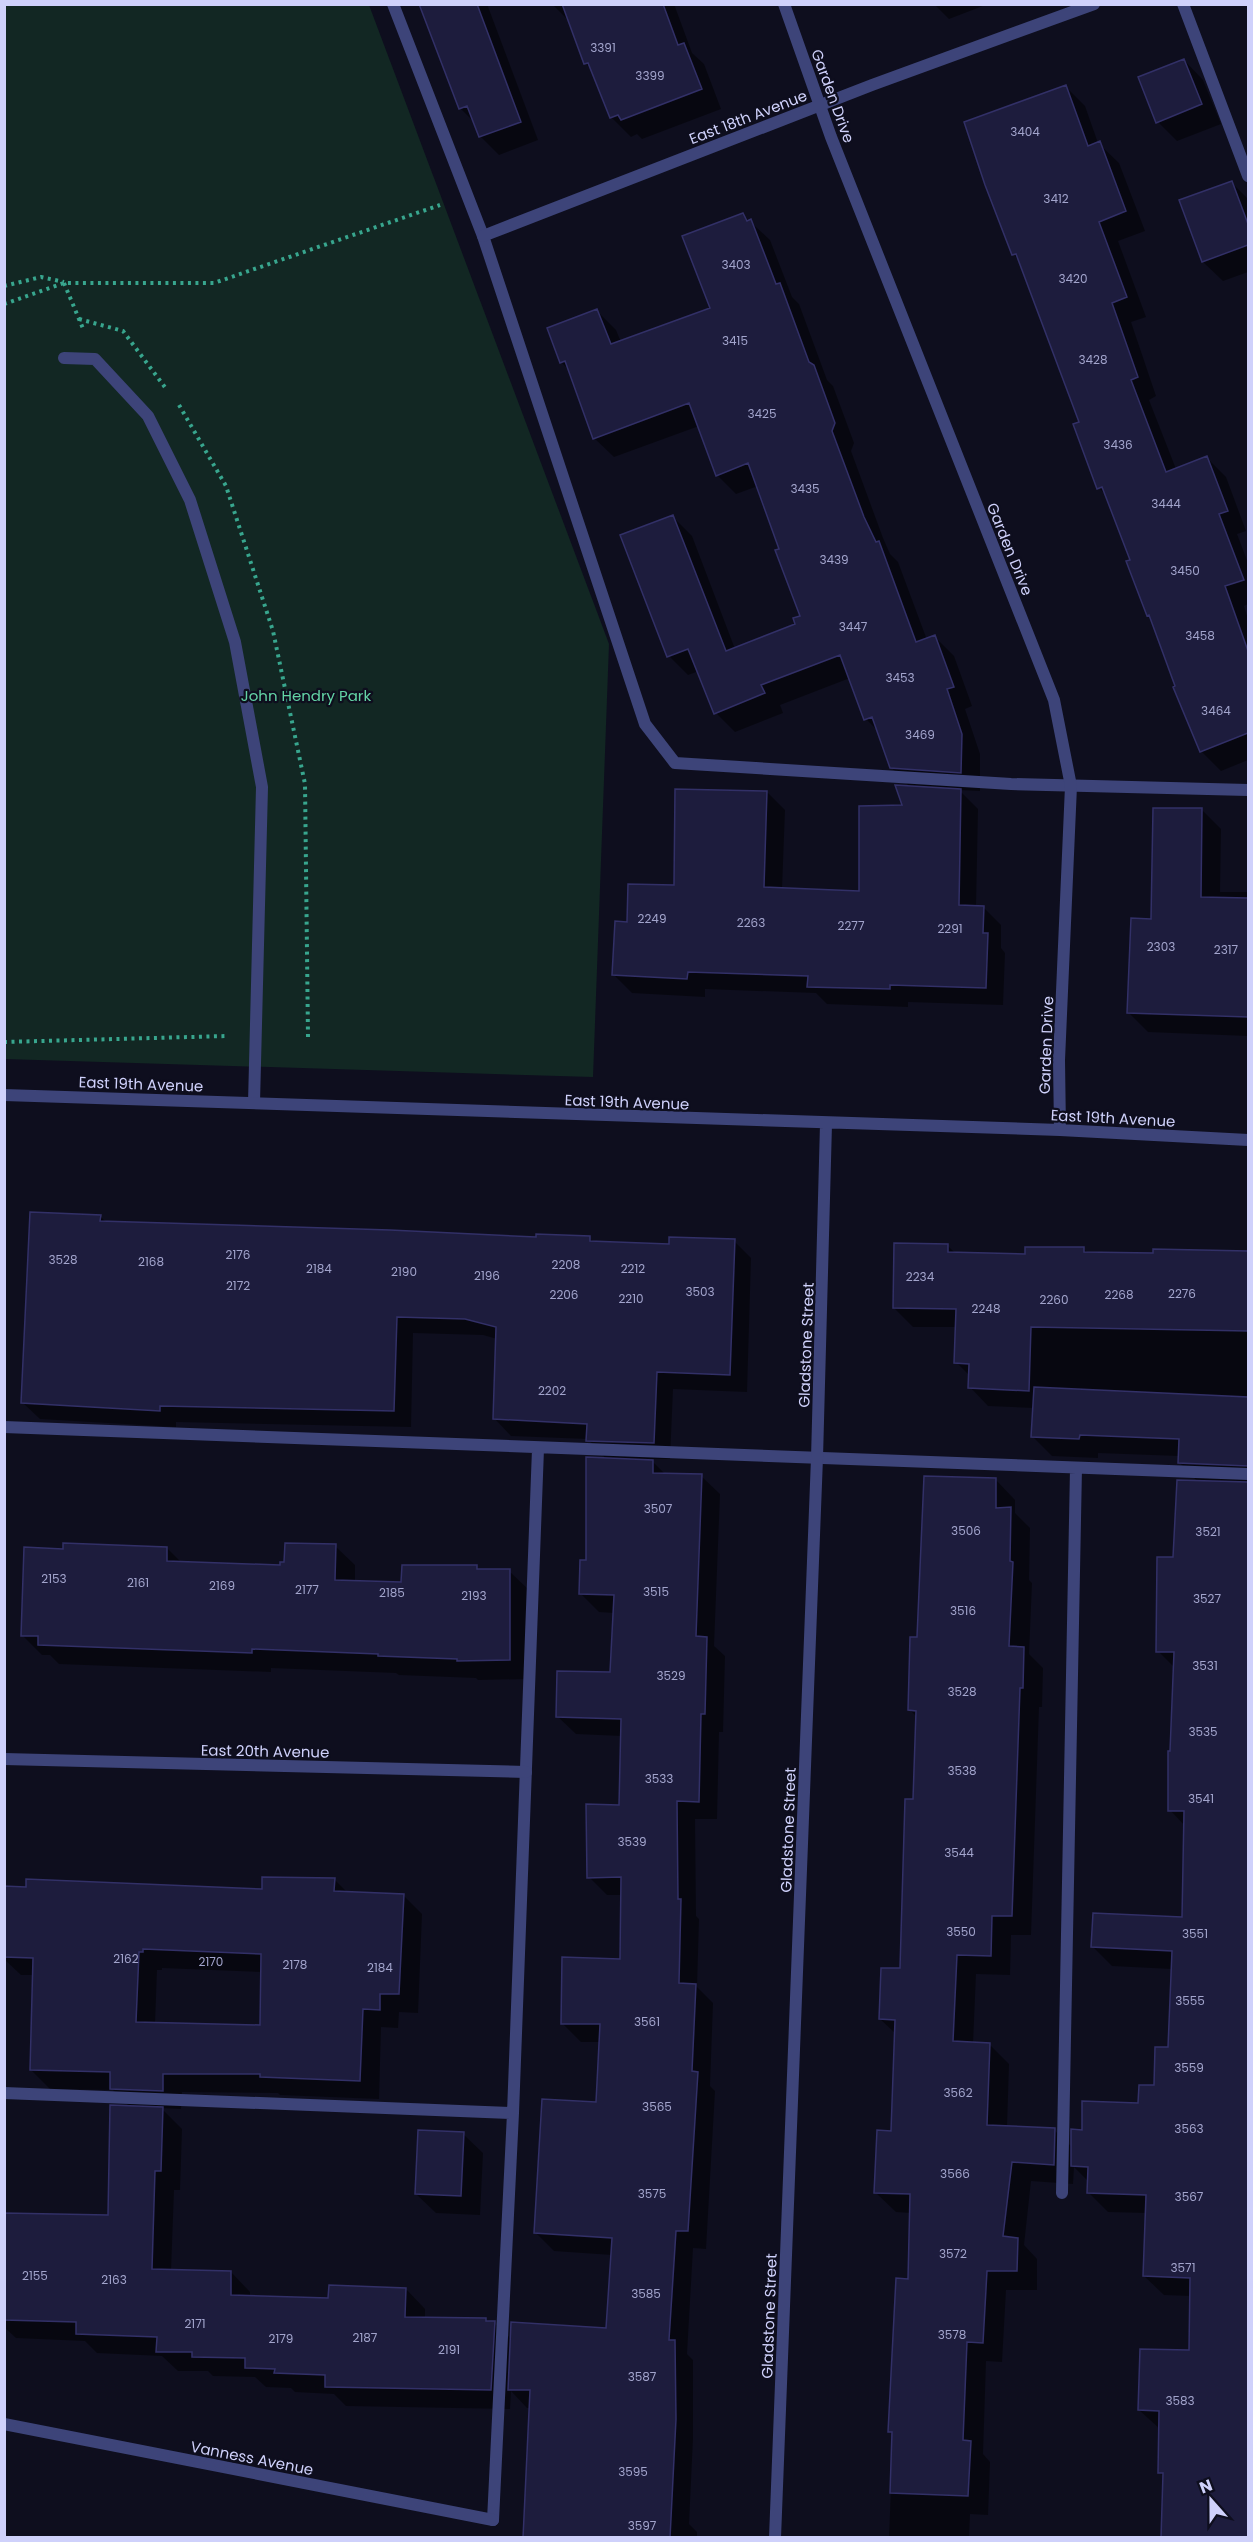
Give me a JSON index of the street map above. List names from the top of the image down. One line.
{"streets":{"street":["Garden Drive","East 18th Avenue","East 19th Avenue","Gladstone Street","East 20th Avenue","Vanness Avenue"]},"crossings":[["Garden Drive","East 18th Avenue"],["Garden Drive","East 19th Avenue"],["East 19th Avenue","Gladstone Street"]],"parks":["John Hendry Park"],"house_numbers":["3391","3399","3404","3412","3403","3420","3415","3428","3425","3436","3435","3444","3439","3450","3447","3458","3453","3464","3469","2249","2263","2277","2291","2303","2317","2176","3528","2168","2208","2184","2212","2190","2196","2234","2172","3503","2276","2206","2268","2210","2260","2248","2202","3507","3506","3521","2153","2161","2169","2177","3515","2185","2193","3527","3516","3531","3529","3528","3535","3538","3533","3541","3539","3544","3550","3551","2162","2170","2178","2184","3555","3561","3559","3562","3565","3563","3566","3575","3567","3572","3571","2155","2163","3585","2171","3578","2187","2179","2191","3587","3583","3595","3597"],"north":"top"}
